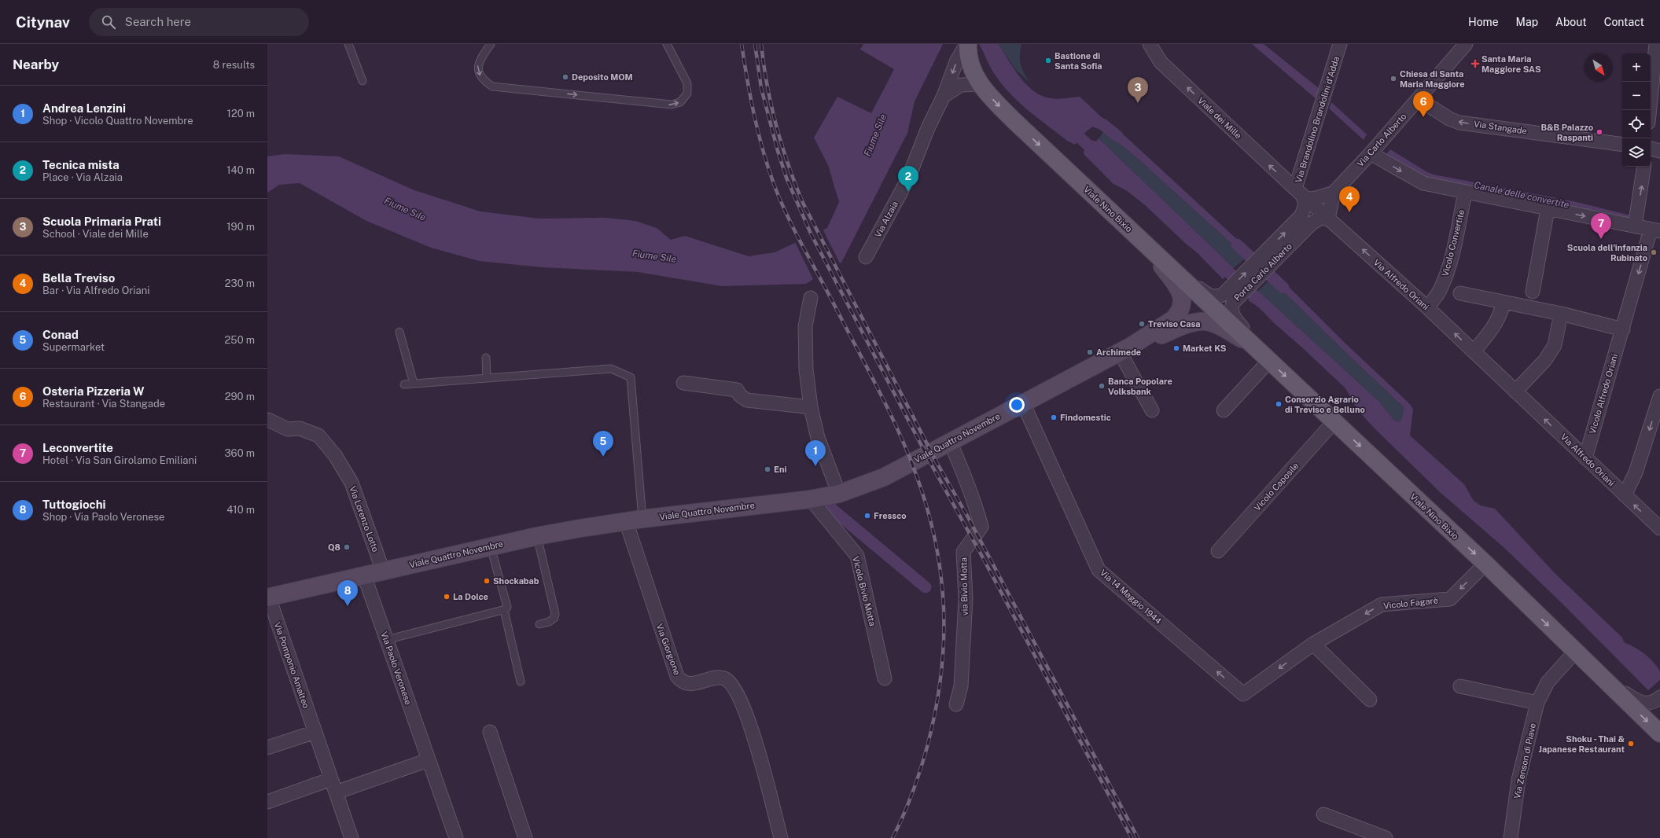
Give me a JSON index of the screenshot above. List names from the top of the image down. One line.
{"streets":{"main road":["Viale Nino Bixio","Viale Quattro Novembre"],"street":["Viale dei Mille","Via Brandolino Brandolini d'Adda","Via Stangade","Via Carlo Alberto","Via Alzaia","Vicolo Convertite","Porta Carlo Alberto","Via Alfredo Oriani","Vicolo Alfredo Oriani","Vicolo Caposile","Via Lorenzo Lotto","via Bivio Motta","Vicolo Bivio Motta","Via 14 Maggio 1944","Vicolo Fagarè","Via Giorgione","Via Pomponio Amalteo","Via Paolo Veronese","Via Zenson di Piave"]},"crossings":[["Viale dei Mille","Via Brandolino Brandolini d'Adda"],["Viale dei Mille","Via Carlo Alberto"],["Viale dei Mille","Porta Carlo Alberto"],["Via Brandolino Brandolini d'Adda","Via Carlo Alberto"],["Via Brandolino Brandolini d'Adda","Porta Carlo Alberto"],["Via Stangade","Via Carlo Alberto"],["Via Carlo Alberto","Porta Carlo Alberto"],["Viale Nino Bixio","Via Alzaia"],["Viale Nino Bixio","Porta Carlo Alberto"],["Viale Nino Bixio","Viale Quattro Novembre"],["Viale Nino Bixio","Vicolo Caposile"],["Viale Nino Bixio","Vicolo Fagarè"],["Viale Nino Bixio","Via Zenson di Piave"],["Vicolo Convertite","Via Alfredo Oriani"],["Porta Carlo Alberto","Via Alfredo Oriani"],["Porta Carlo Alberto","Viale Quattro Novembre"],["Via Alfredo Oriani","Vicolo Alfredo Oriani"],["Viale Quattro Novembre","Via Lorenzo Lotto"],["Viale Quattro Novembre","via Bivio Motta"],["Viale Quattro Novembre","Vicolo Bivio Motta"],["Viale Quattro Novembre","Via 14 Maggio 1944"],["Viale Quattro Novembre","Via Giorgione"],["Viale Quattro Novembre","Via Pomponio Amalteo"],["Viale Quattro Novembre","Via Paolo Veronese"],["Via 14 Maggio 1944","Vicolo Fagarè"]],"one_way":["Viale dei Mille","Viale Nino Bixio","Via Alfredo Oriani","Via 14 Maggio 1944","Vicolo Fagarè"],"water":["Fiume Sile","Canale delle convertite"],"places":{"other":["Bastione di Santa Sofia","Deposito MOM","Chiesa di Santa Maria Maggiore","B&B Palazzo Raspanti","Scuola dell'infanzia Rubinato","Treviso Casa","Market KS","Archimede","Banca Popolare Volksbank","Consorzio Agrario di Treviso e Belluno","Findomestic","Eni","Fressco","Q8","Shockabab","La Dolce","Shoku - Thai & Japanese Restaurant"],"health":["Santa Maria Maggiore SAS"]},"north":"bottom right","page":{"header":"Citynav","search":"Search here","nav":["Home","Map","About","Contact"],"heading":["Nearby","8 results"],"map_buttons":["+","−"],"pins":["3","6","2","4","7","5","1","8"],"list":[{"mark":"1","name":"Andrea Lenzini","note":"Shop · Vicolo Quattro Novembre","value":"120 m"},{"mark":"2","name":"Tecnica mista","note":"Place · Via Alzaia","value":"140 m"},{"mark":"3","name":"Scuola Primaria Prati","note":"School · Viale dei Mille","value":"190 m"},{"mark":"4","name":"Bella Treviso","note":"Bar · Via Alfredo Oriani","value":"230 m"},{"mark":"5","name":"Conad","note":"Supermarket","value":"250 m"},{"mark":"6","name":"Osteria Pizzeria W","note":"Restaurant · Via Stangade","value":"290 m"},{"mark":"7","name":"Leconvertite","note":"Hotel · Via San Girolamo Emiliani","value":"360 m"},{"mark":"8","name":"Tuttogiochi","note":"Shop · Via Paolo Veronese","value":"410 m"}]}}
